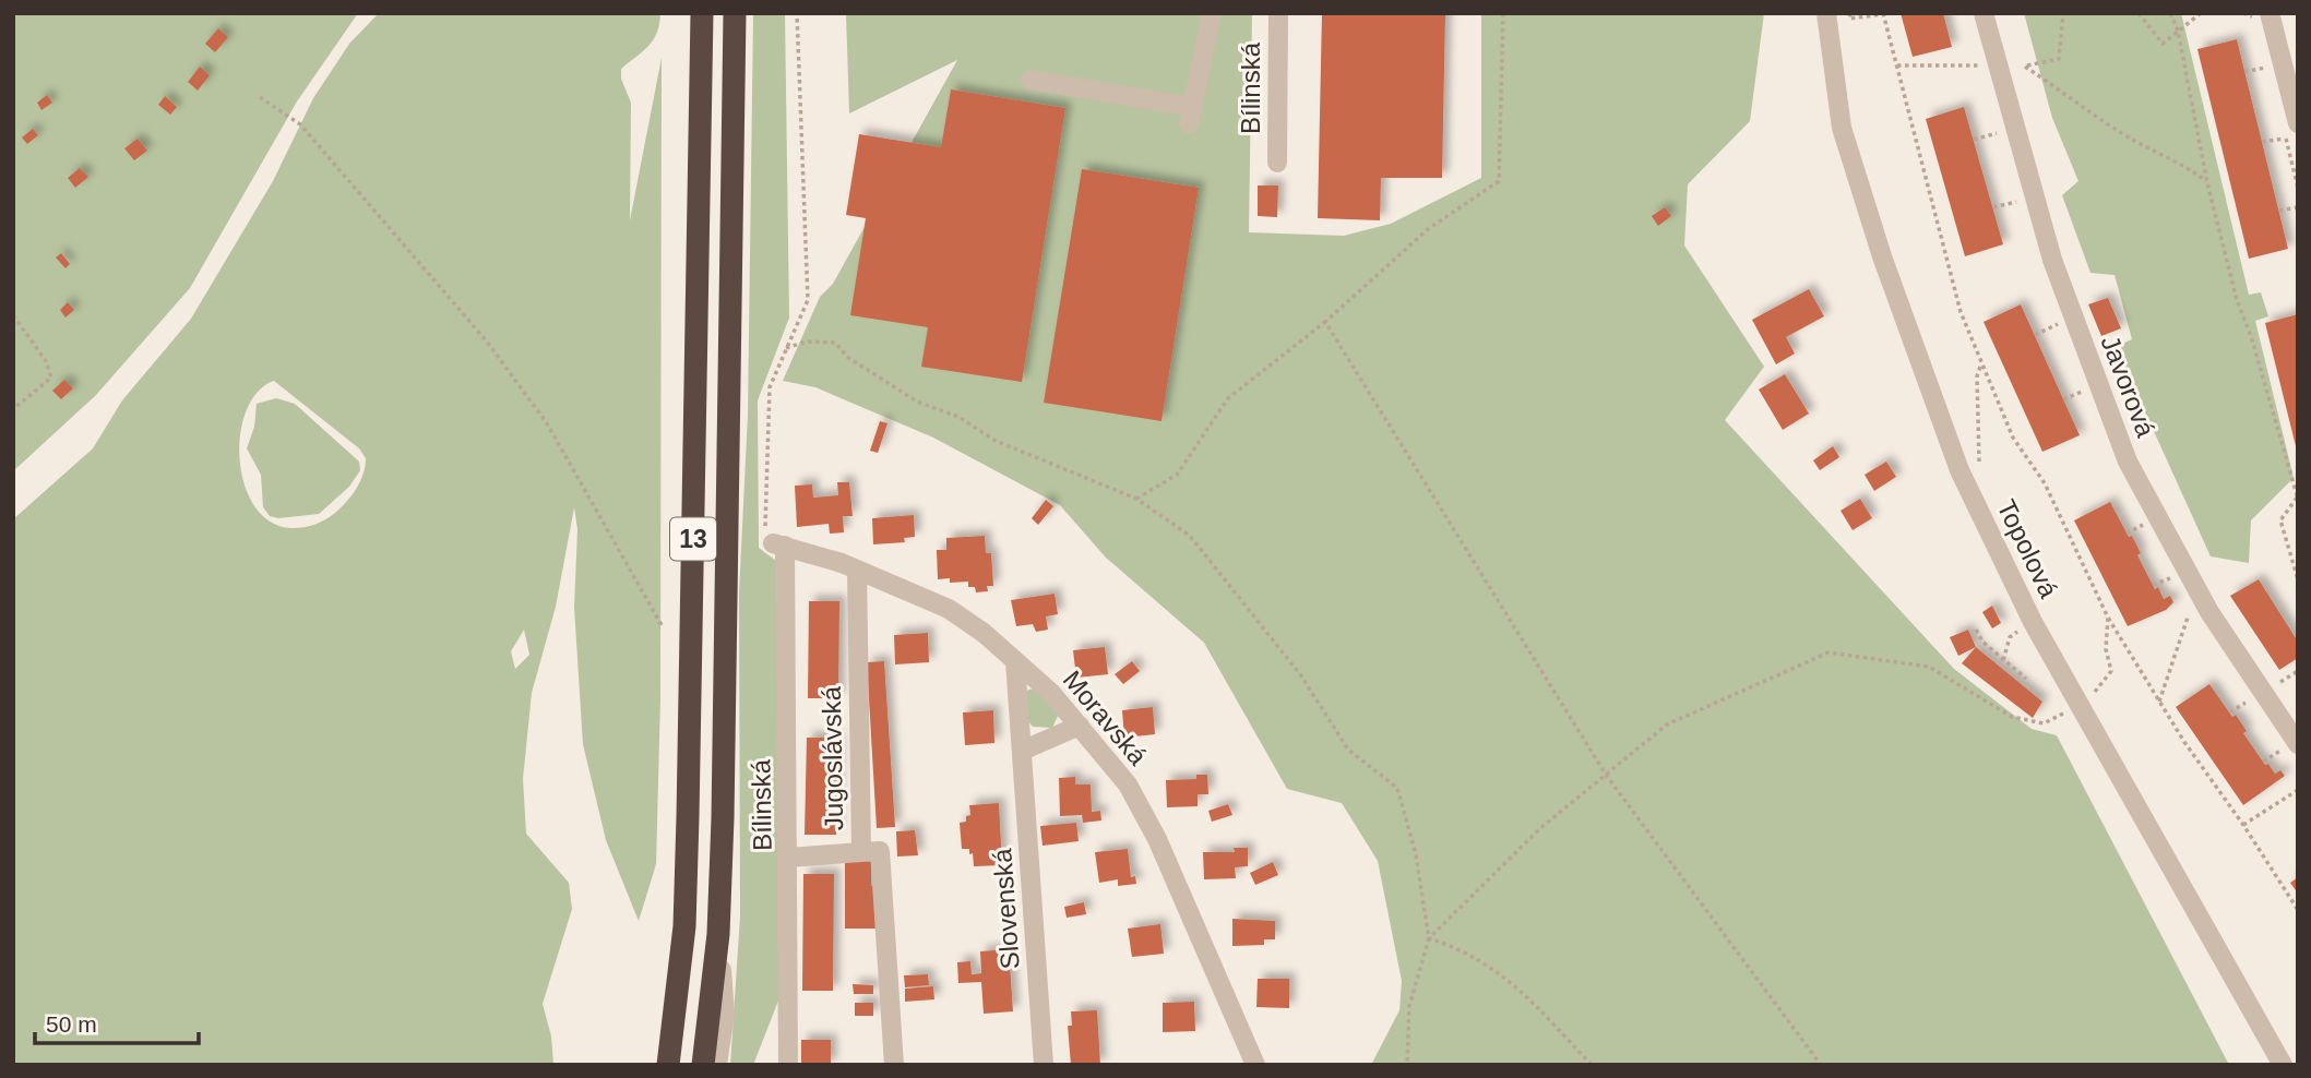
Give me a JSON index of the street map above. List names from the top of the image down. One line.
{"streets":{"highway":["13"],"street":["Bílinská","Javorová","Topolová","Moravská","Jugoslávská","Slovenská"]},"crossings":[["Bílinská","Moravská"],["Moravská","Jugoslávská"],["Moravská","Slovenská"]],"scale_bar":"50 m"}
